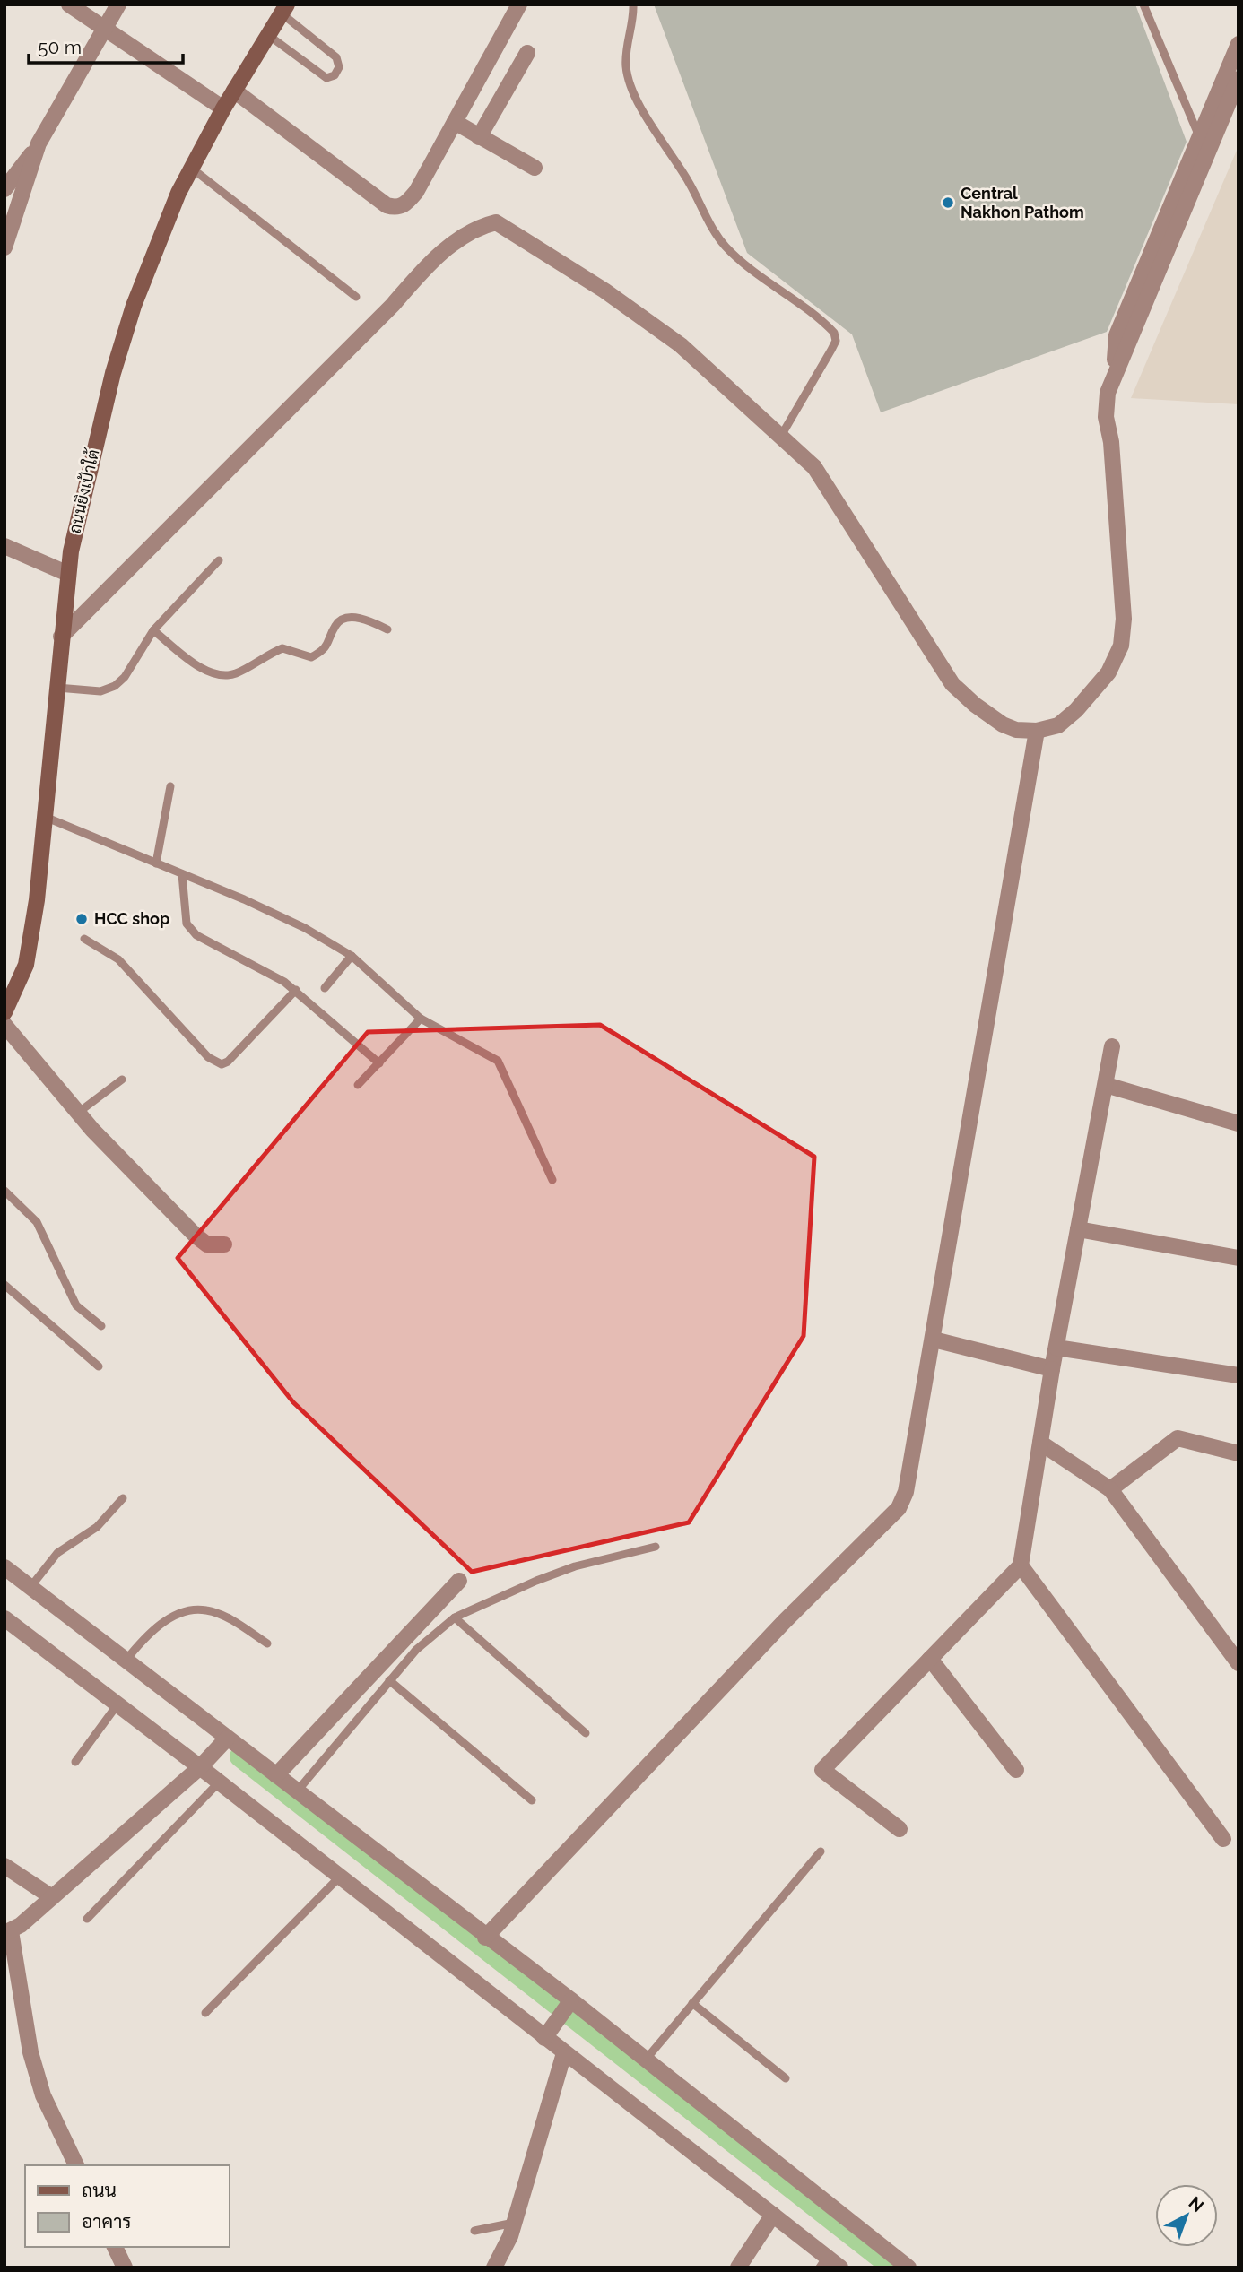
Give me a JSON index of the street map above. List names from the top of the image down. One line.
{"streets":{"main road":["ถนนยิงเป้าใต้"]},"places":["Central Nakhon Pathom","HCC shop"],"legend":["ถนน","อาคาร"],"scale_bar":"50 m","north":"top right"}
